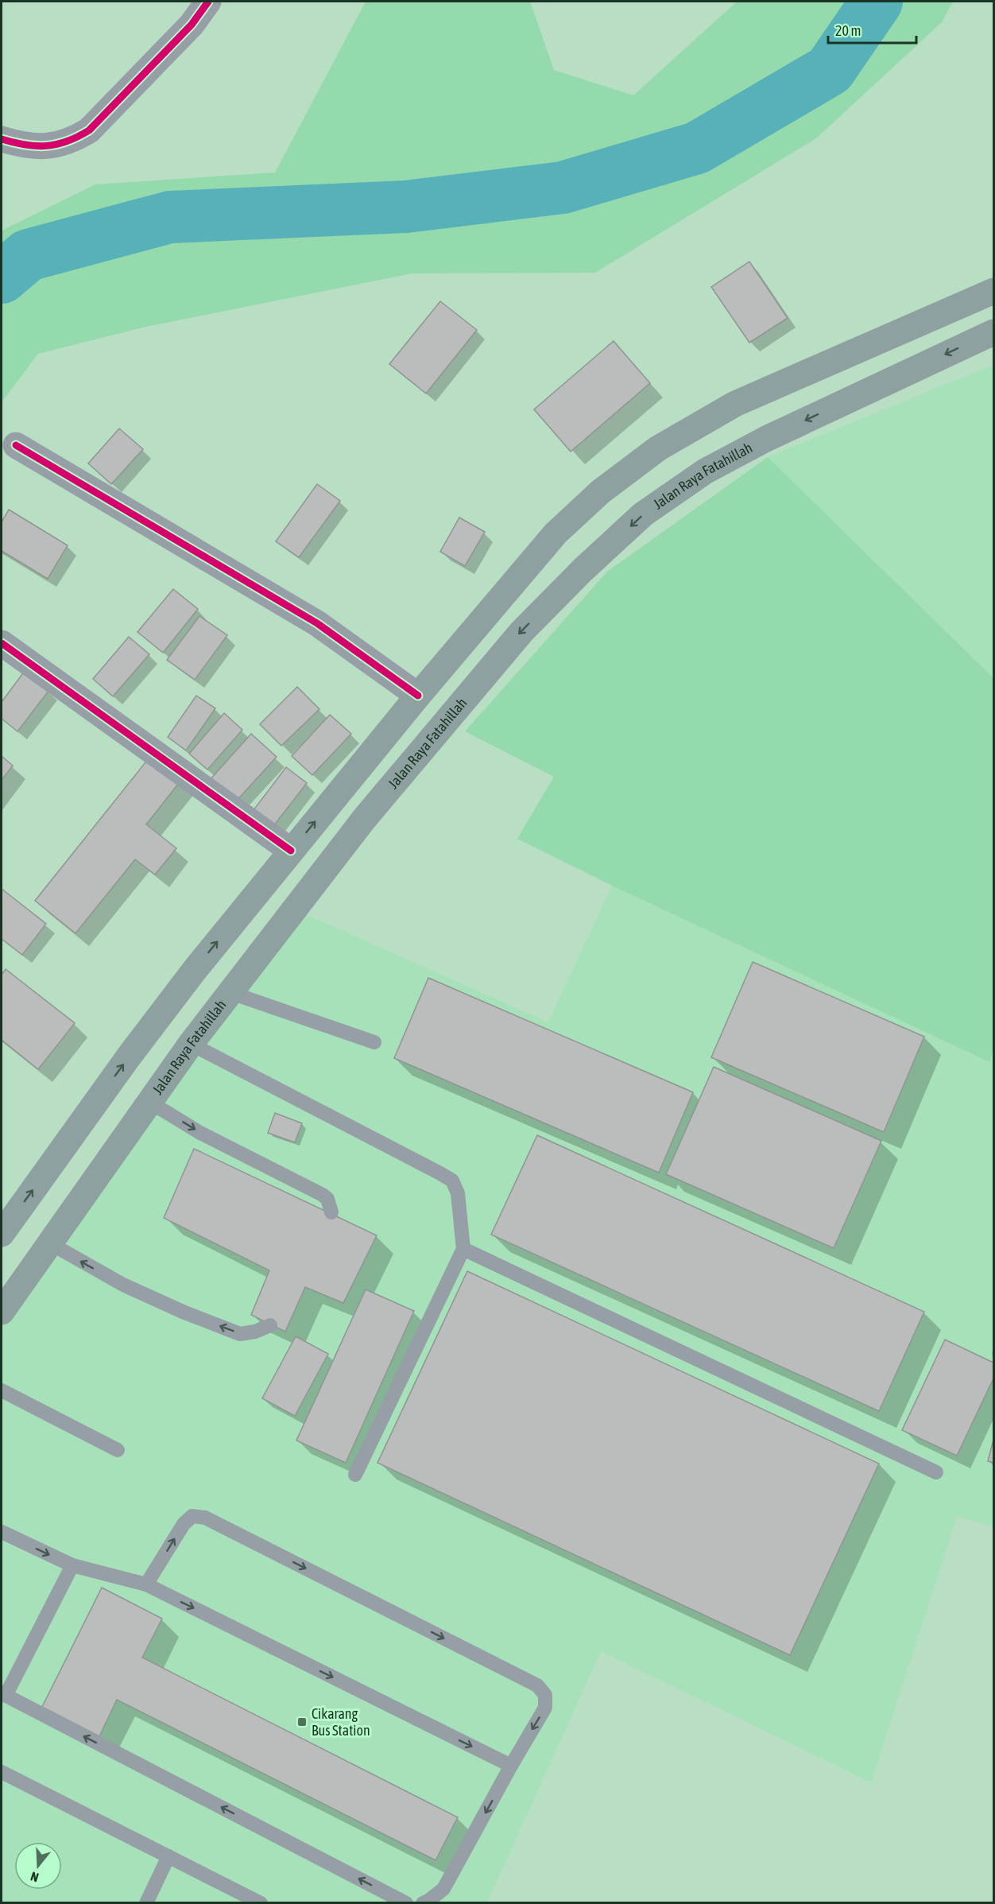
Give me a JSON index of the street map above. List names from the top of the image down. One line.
{"streets":{"highway":["Jalan Raya Fatahillah"]},"places":{"transit":["Cikarang Bus Station"]},"scale_bar":"20 m","north":"bottom"}
